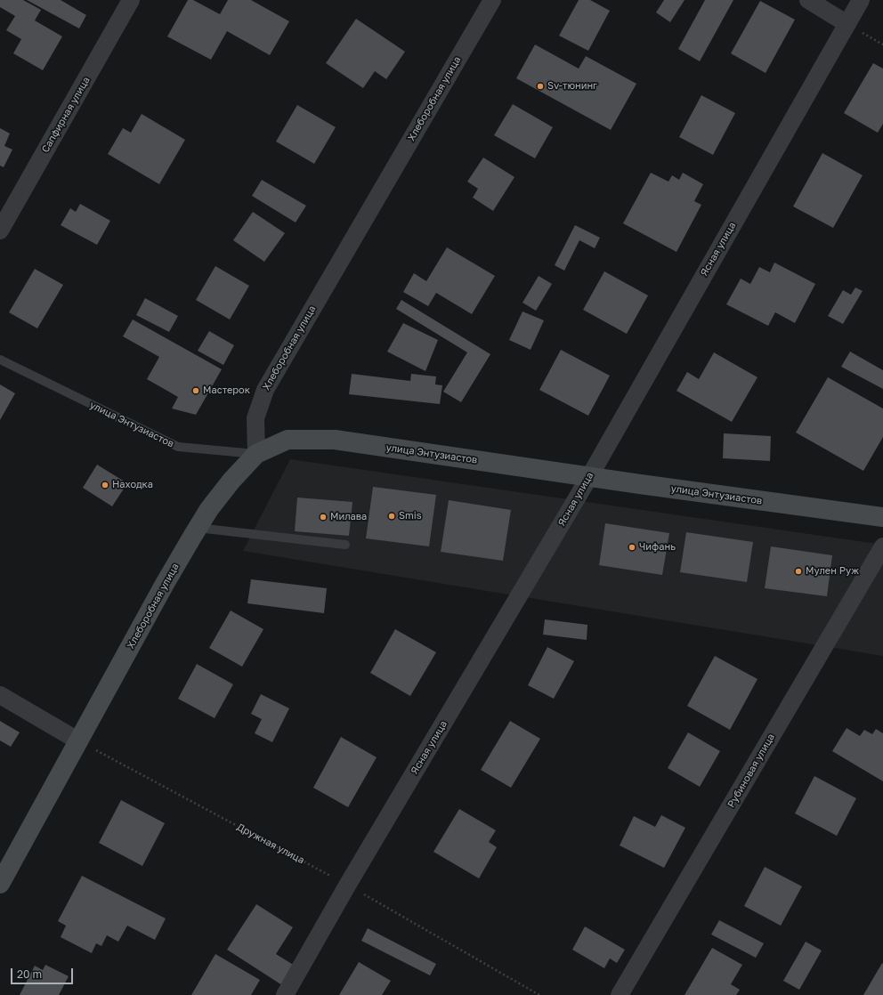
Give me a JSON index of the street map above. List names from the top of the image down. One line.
{"streets":{"street":["Хлеборобная улица","Сапфирная улица","Ясная улица","улица Энтузиастов","Рубиновая улица"],"path":["Дружная улица"]},"crossings":[["Хлеборобная улица","улица Энтузиастов"],["Хлеборобная улица","Дружная улица"],["Ясная улица","улица Энтузиастов"],["Ясная улица","Дружная улица"]],"places":["Sv-тюнинг","Мастерок","Находка","Smis","Милава","Чифань","Мулен Руж"],"scale_bar":"20 m"}
